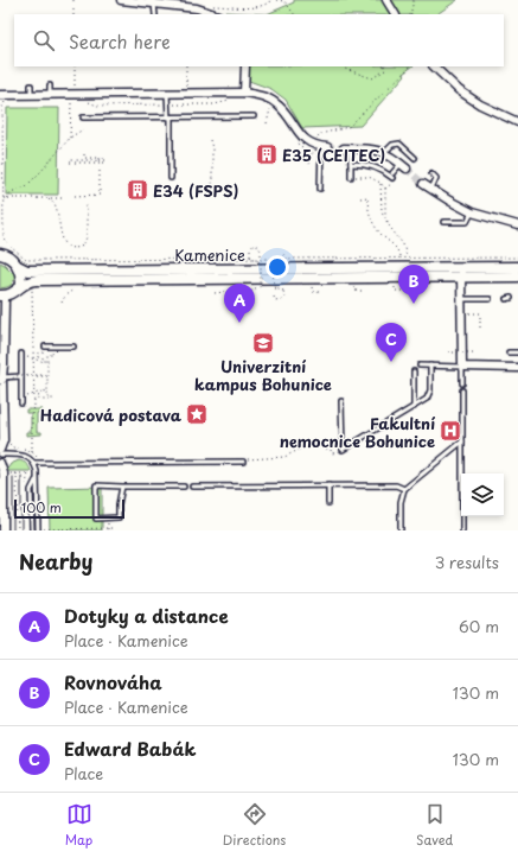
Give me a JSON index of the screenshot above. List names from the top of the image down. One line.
{"streets":{"street":["Kamenice"]},"places":{"building":["E35 (CEITEC)","E34 (FSPS)"],"school or university":["Univerzitní kampus Bohunice"],"place":["Hadicová postava"],"hospital":["Fakultní nemocnice Bohunice"]},"scale_bar":"100 m","page":{"search":"Search here","pins":["B","A","C"],"scale":"100 m","heading":["Nearby","3 results"],"list":[{"mark":"A","name":"Dotyky a distance","note":"Place · Kamenice","value":"60 m"},{"mark":"B","name":"Rovnováha","note":"Place · Kamenice","value":"130 m"},{"mark":"C","name":"Edward Babák","note":"Place","value":"130 m"}],"nav":["Map","Directions","Saved"]}}
